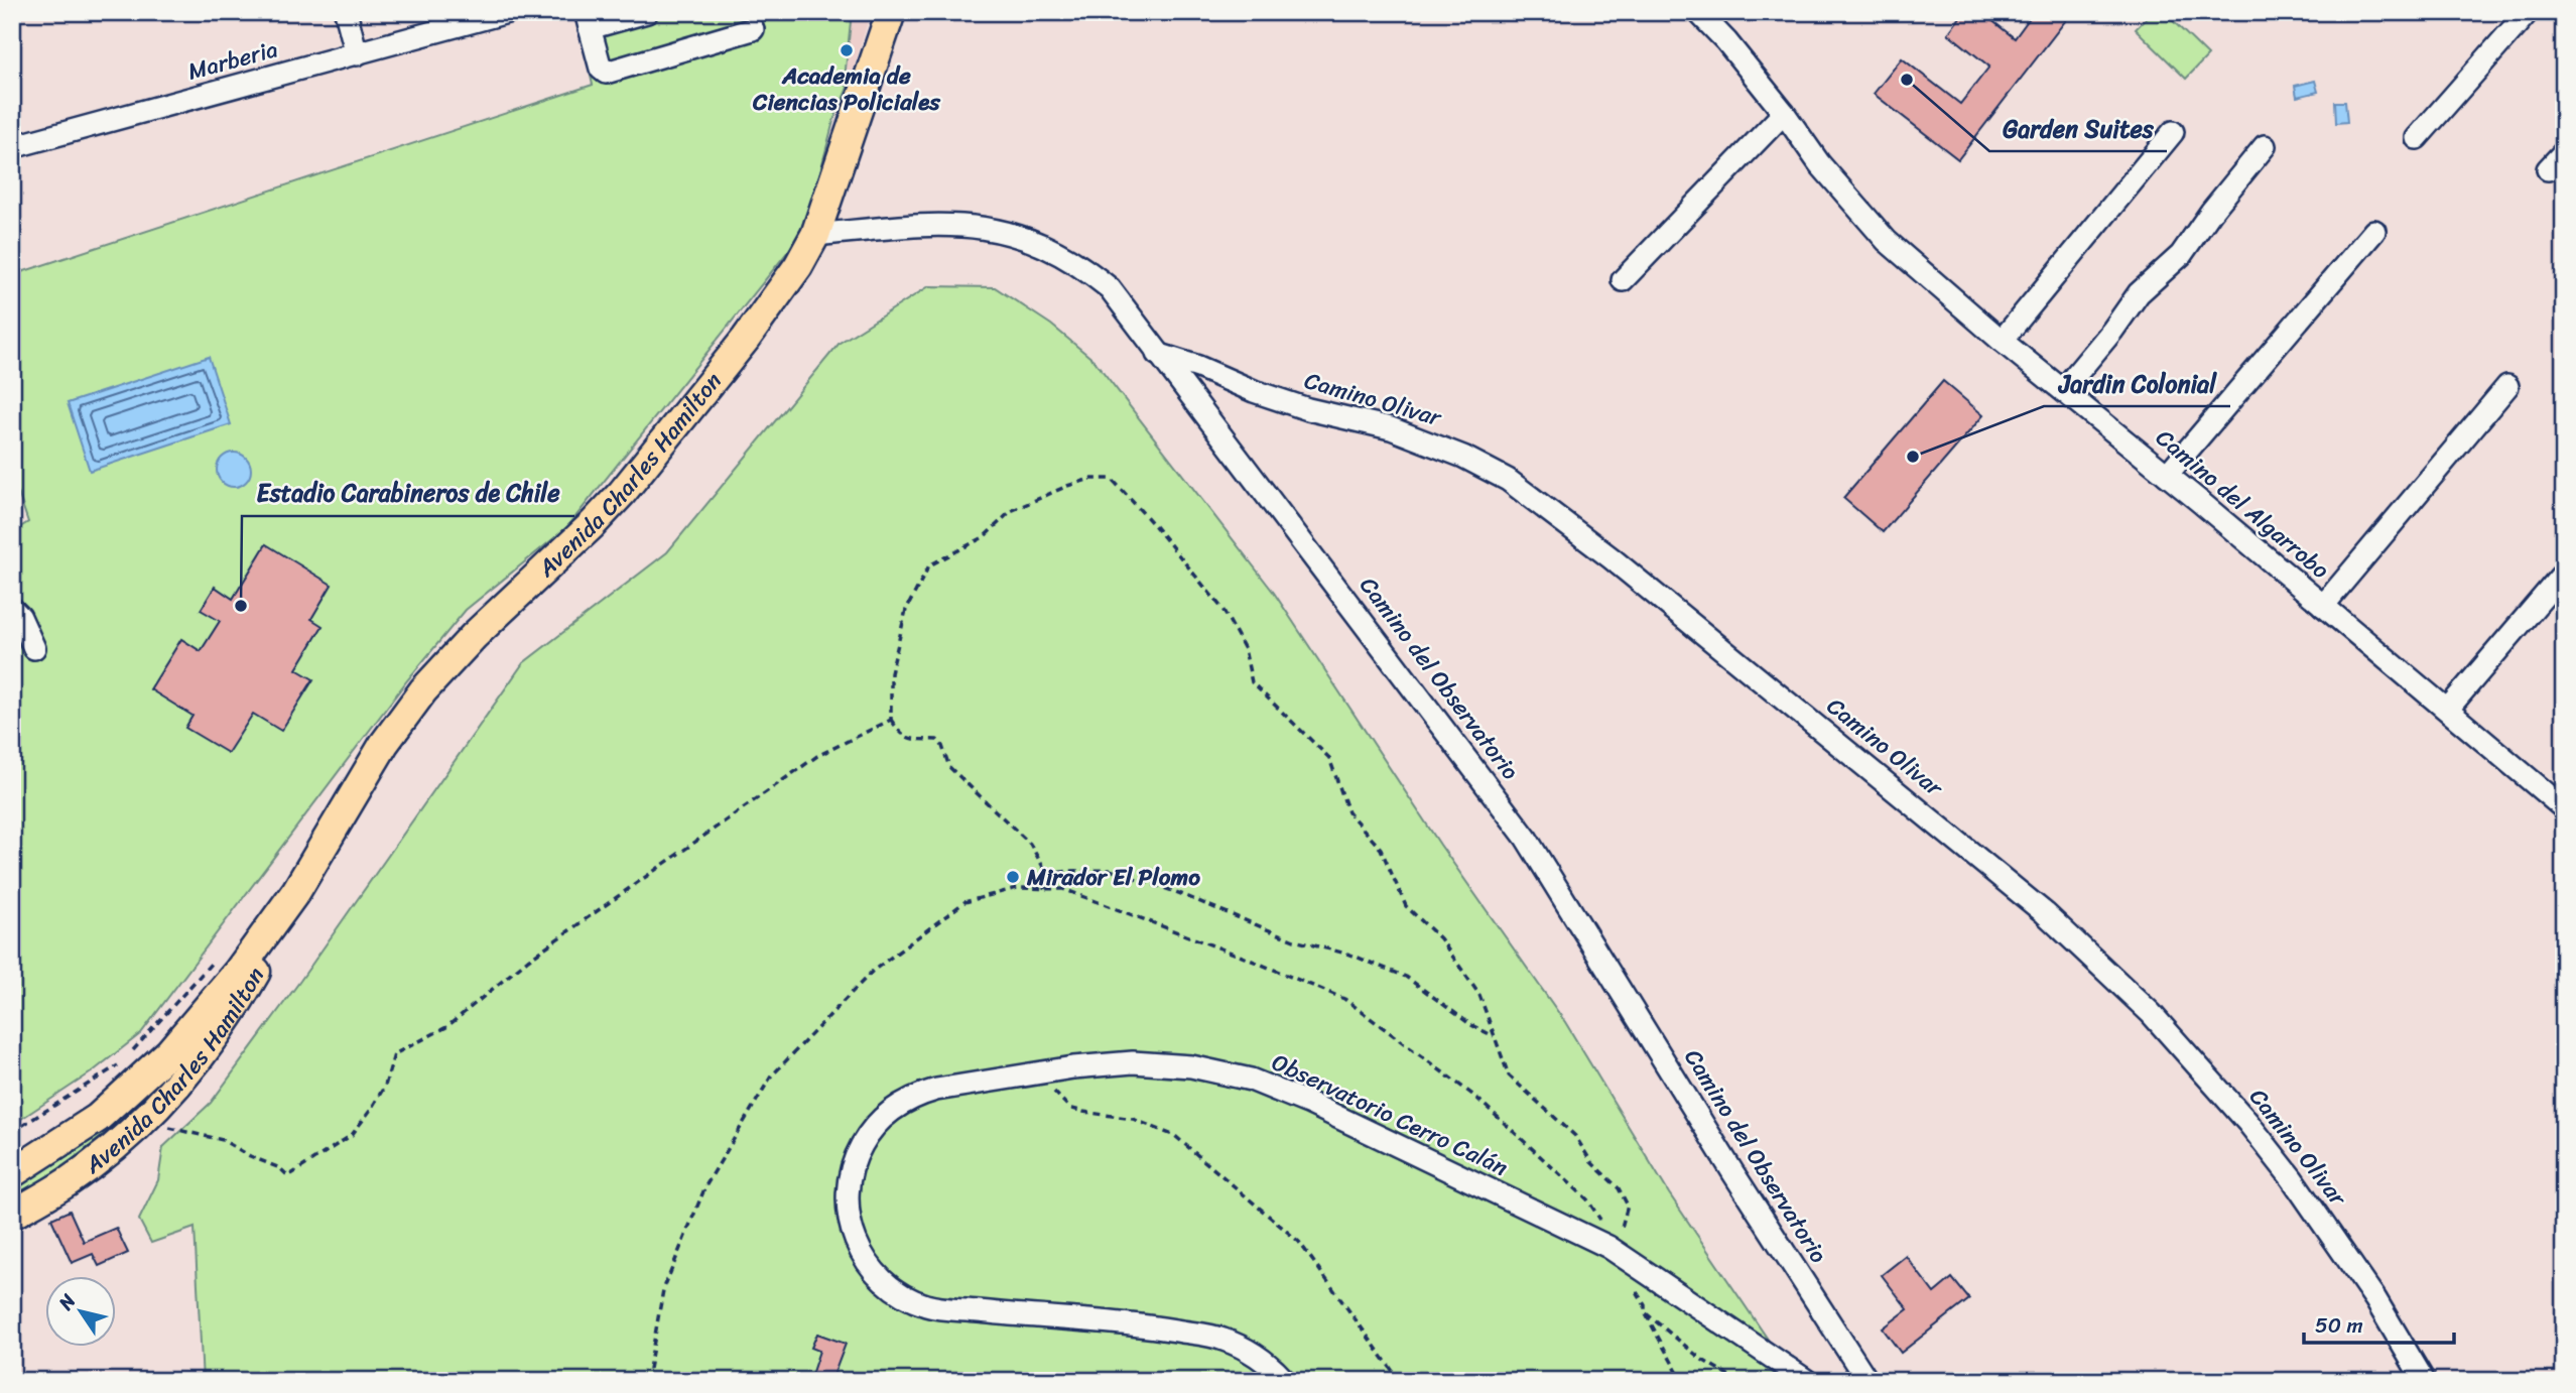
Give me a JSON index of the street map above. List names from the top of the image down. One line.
{"streets":{"main road":["Avenida Charles Hamilton"],"street":["Marberia","Camino Olivar","Camino del Algarrobo","Camino del Observatorio","Observatorio Cerro Calán"]},"crossings":[["Camino Olivar","Camino del Observatorio"],["Avenida Charles Hamilton","Camino del Observatorio"]],"places":["Academia de Ciencias Policiales","Garden Suites","Jardin Colonial","Estadio Carabineros de Chile","Mirador El Plomo"],"scale_bar":"50 m","north":"top left"}
